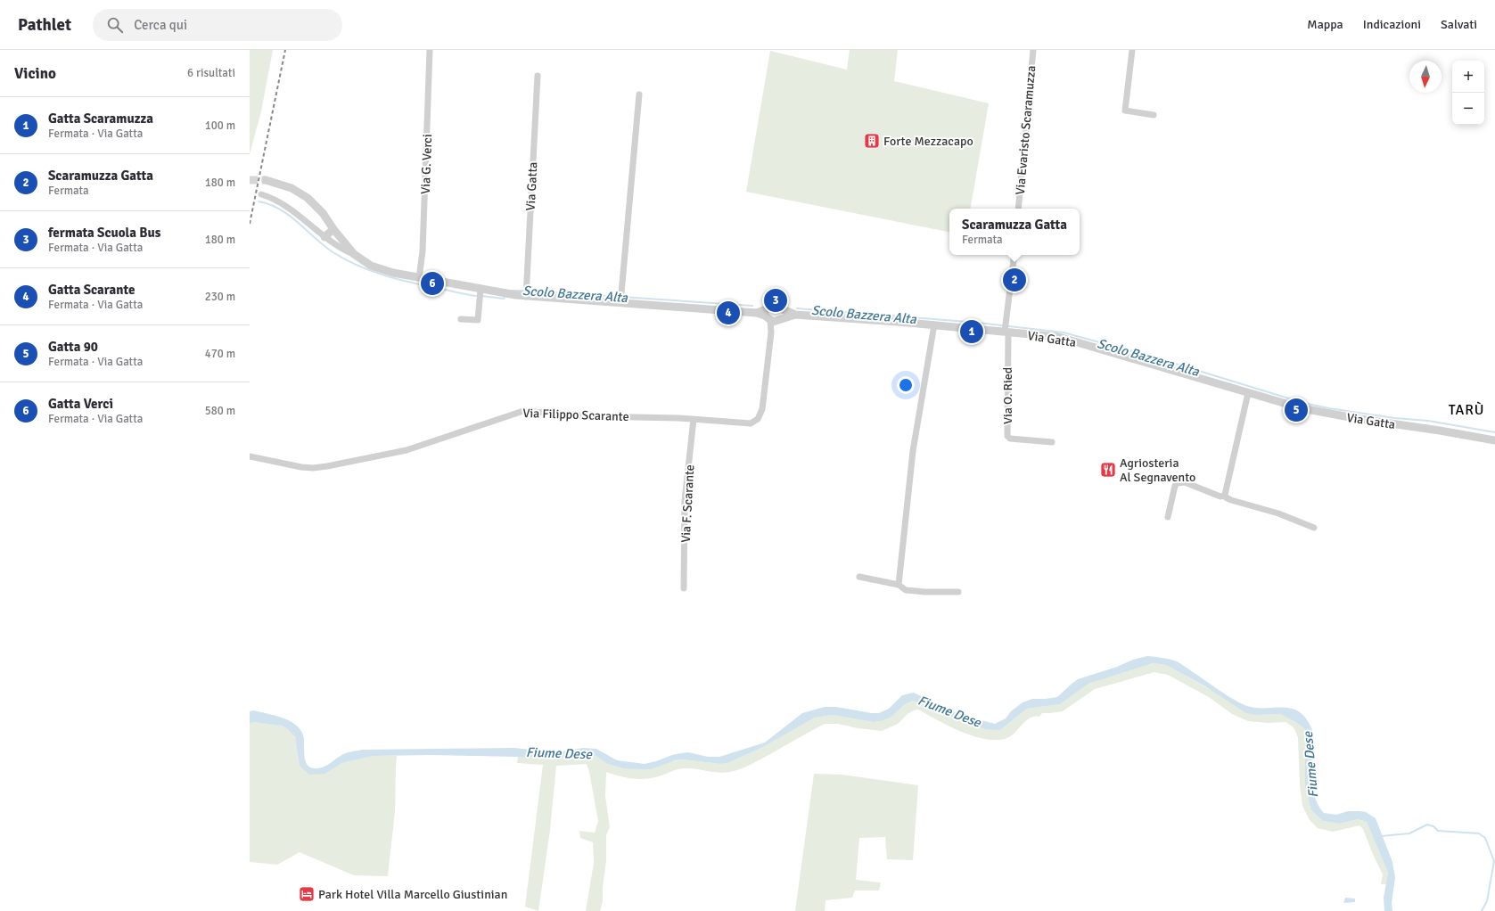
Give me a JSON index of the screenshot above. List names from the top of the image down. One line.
{"streets":{"street":["Via Evaristo Scaramuzza","Via G. Verci","Via Gatta","Via O. Ried","Via Filippo Scarante","Via F. Scarante"]},"crossings":[["Via G. Verci","Via Gatta"],["Via Gatta","Via O. Ried"],["Via Gatta","Via Filippo Scarante"],["Via Filippo Scarante","Via F. Scarante"]],"districts":["TARÙ"],"water":["Scolo Bazzera Alta","Fiume Dese"],"places":{"building":["Forte Mezzacapo"],"restaurant":["Agriosteria Al Segnavento"],"hotel":["Park Hotel Villa Marcello Giustinian"]},"north":"bottom","page":{"header":"Pathlet","search":"Cerca qui","nav":["Mappa","Indicazioni","Salvati"],"heading":["Vicino","6 risultati"],"map_buttons":["+","−"],"list":[{"mark":"1","name":"Gatta Scaramuzza","note":"Fermata · Via Gatta","value":"100 m"},{"mark":"2","name":"Scaramuzza Gatta","note":"Fermata","value":"180 m"},{"mark":"3","name":"fermata Scuola Bus","note":"Fermata · Via Gatta","value":"180 m"},{"mark":"4","name":"Gatta Scarante","note":"Fermata · Via Gatta","value":"230 m"},{"mark":"5","name":"Gatta 90","note":"Fermata · Via Gatta","value":"470 m"},{"mark":"6","name":"Gatta Verci","note":"Fermata · Via Gatta","value":"580 m"}],"popup":["Scaramuzza Gatta","Fermata"],"pins":["2","6","3","4","1","5"]}}
